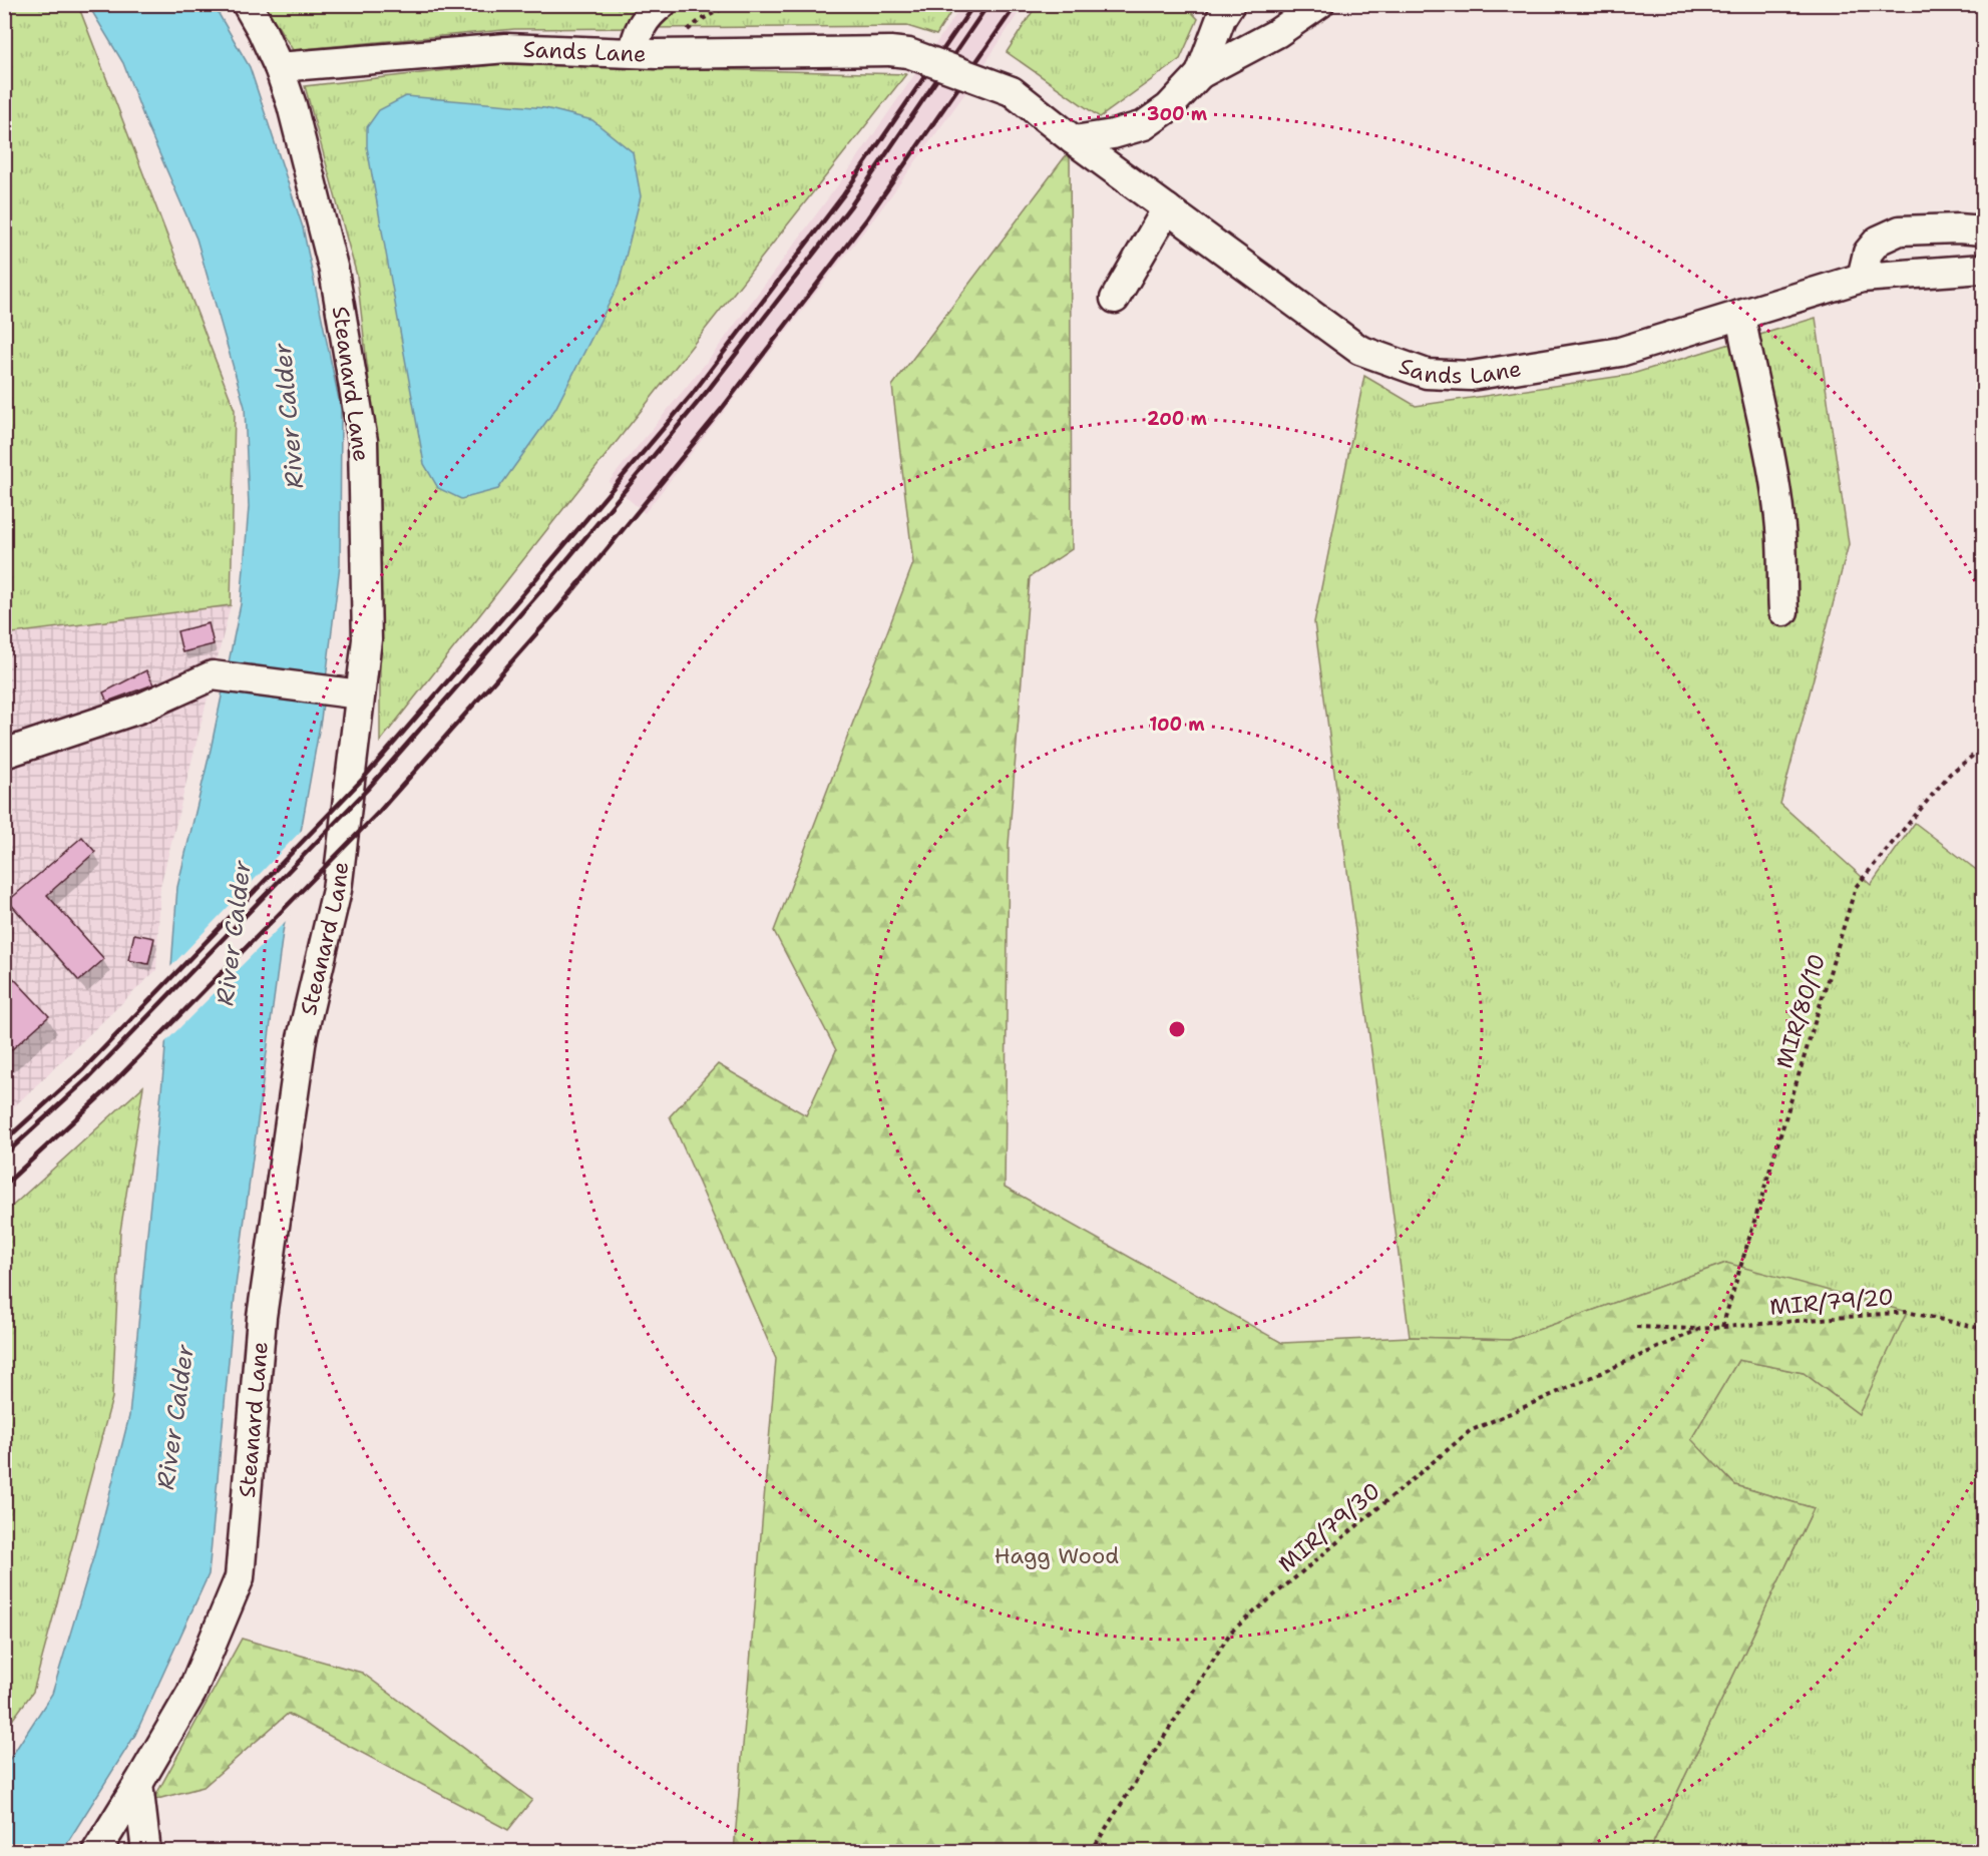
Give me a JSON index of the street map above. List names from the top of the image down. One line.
{"streets":{"street":["Sands Lane","Steanard Lane"],"path":["MIR/80/10","MIR/79/20","MIR/79/30"]},"crossings":[["Sands Lane","Steanard Lane"],["MIR/80/10","MIR/79/20"],["MIR/79/20","MIR/79/30"]],"water":["River Calder"],"parks":["Hagg Wood"],"rings":["300 m","200 m","100 m"]}
